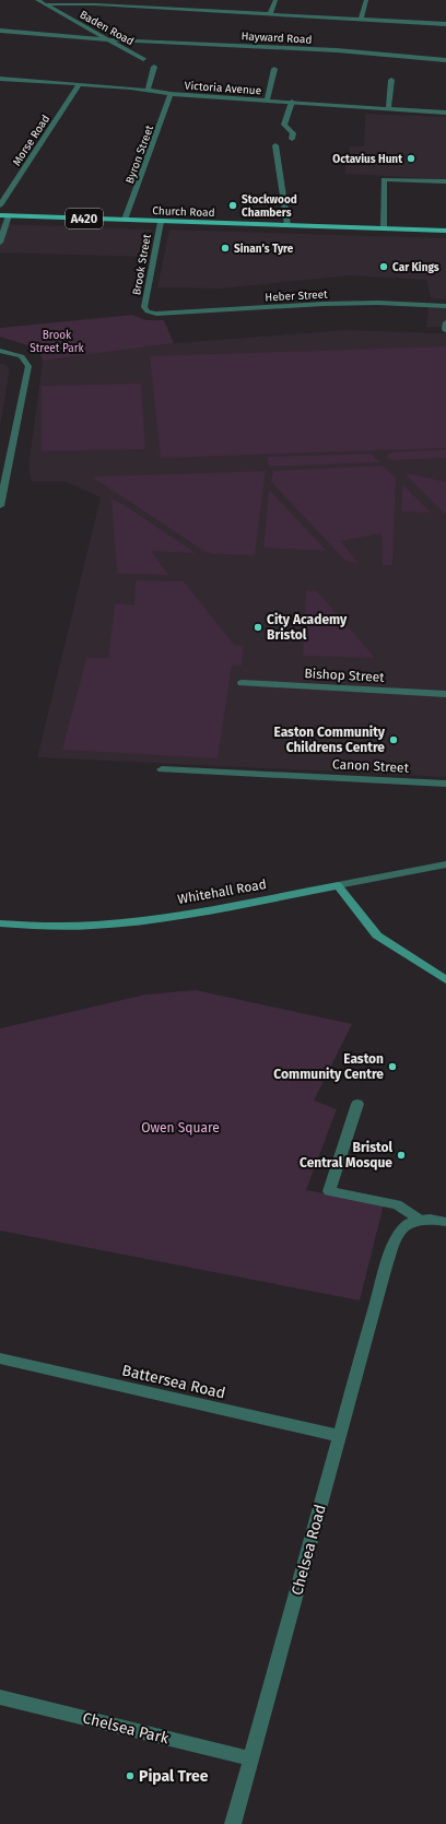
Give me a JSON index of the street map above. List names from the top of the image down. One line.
{"streets":{"main road":["Church Road","A420","Whitehall Road"],"street":["Baden Road","Hayward Road","Victoria Avenue","Morse Road","Byron Street","Brook Street","Heber Street","Bishop Street","Canon Street","Battersea Road","Chelsea Road","Chelsea Park"]},"crossings":[["Baden Road","Hayward Road"],["Victoria Avenue","Morse Road"],["Victoria Avenue","Byron Street"],["Byron Street","Church Road"],["Church Road","Brook Street"],["Brook Street","Heber Street"],["Battersea Road","Chelsea Road"],["Chelsea Road","Chelsea Park"]],"parks":["Brook Street Park","Owen Square"],"places":["Octavius Hunt","Stockwood Chambers","Sinan's Tyre","Car Kings","City Academy Bristol","Easton Community Childrens Centre","Easton Community Centre","Bristol Central Mosque","Pipal Tree"]}
